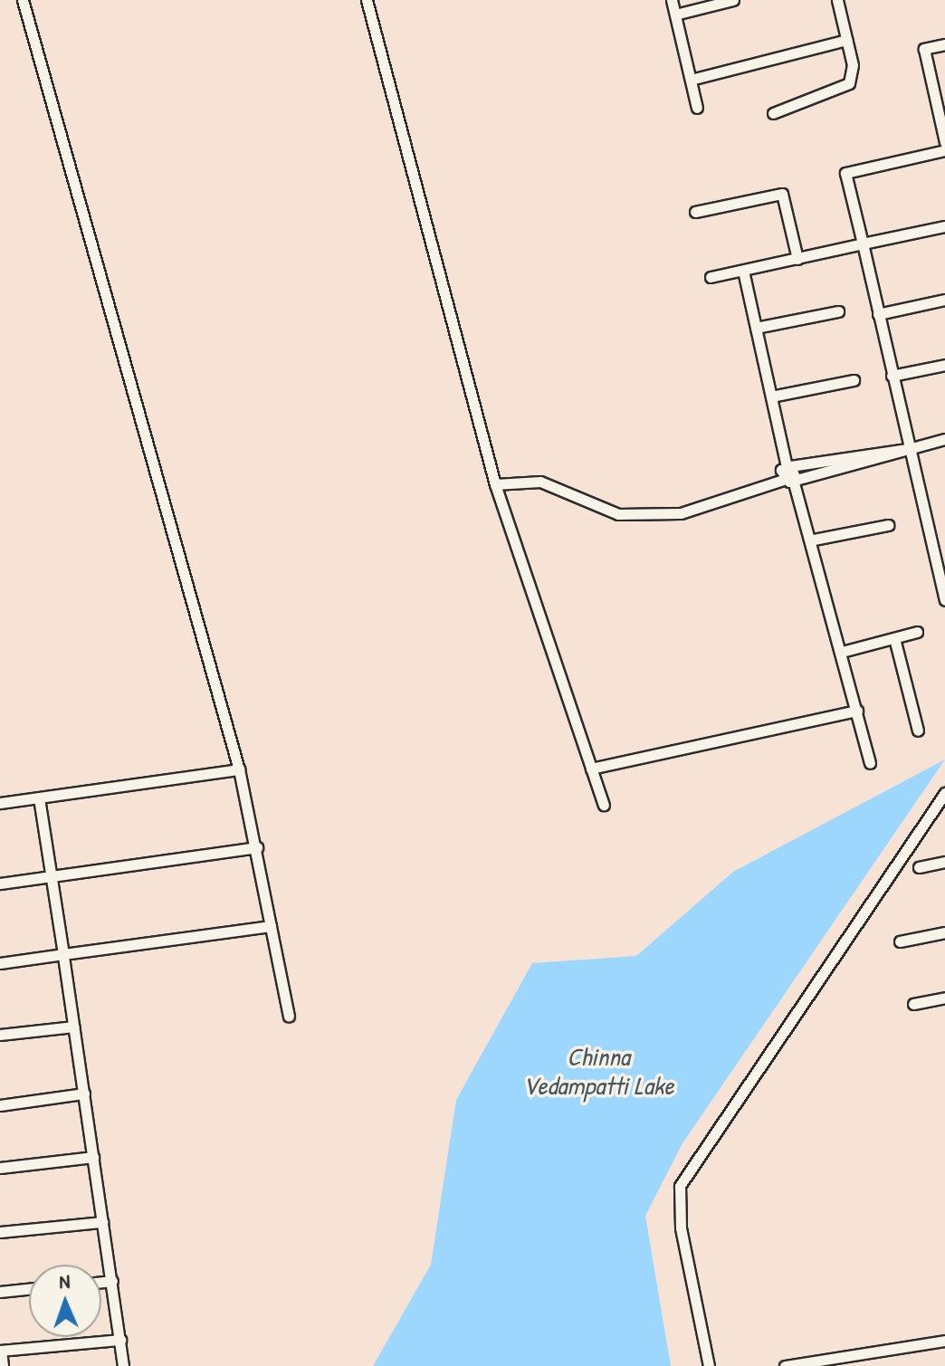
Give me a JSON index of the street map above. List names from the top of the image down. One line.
{"water":["Chinna Vedampatti Lake"],"north":"top"}
